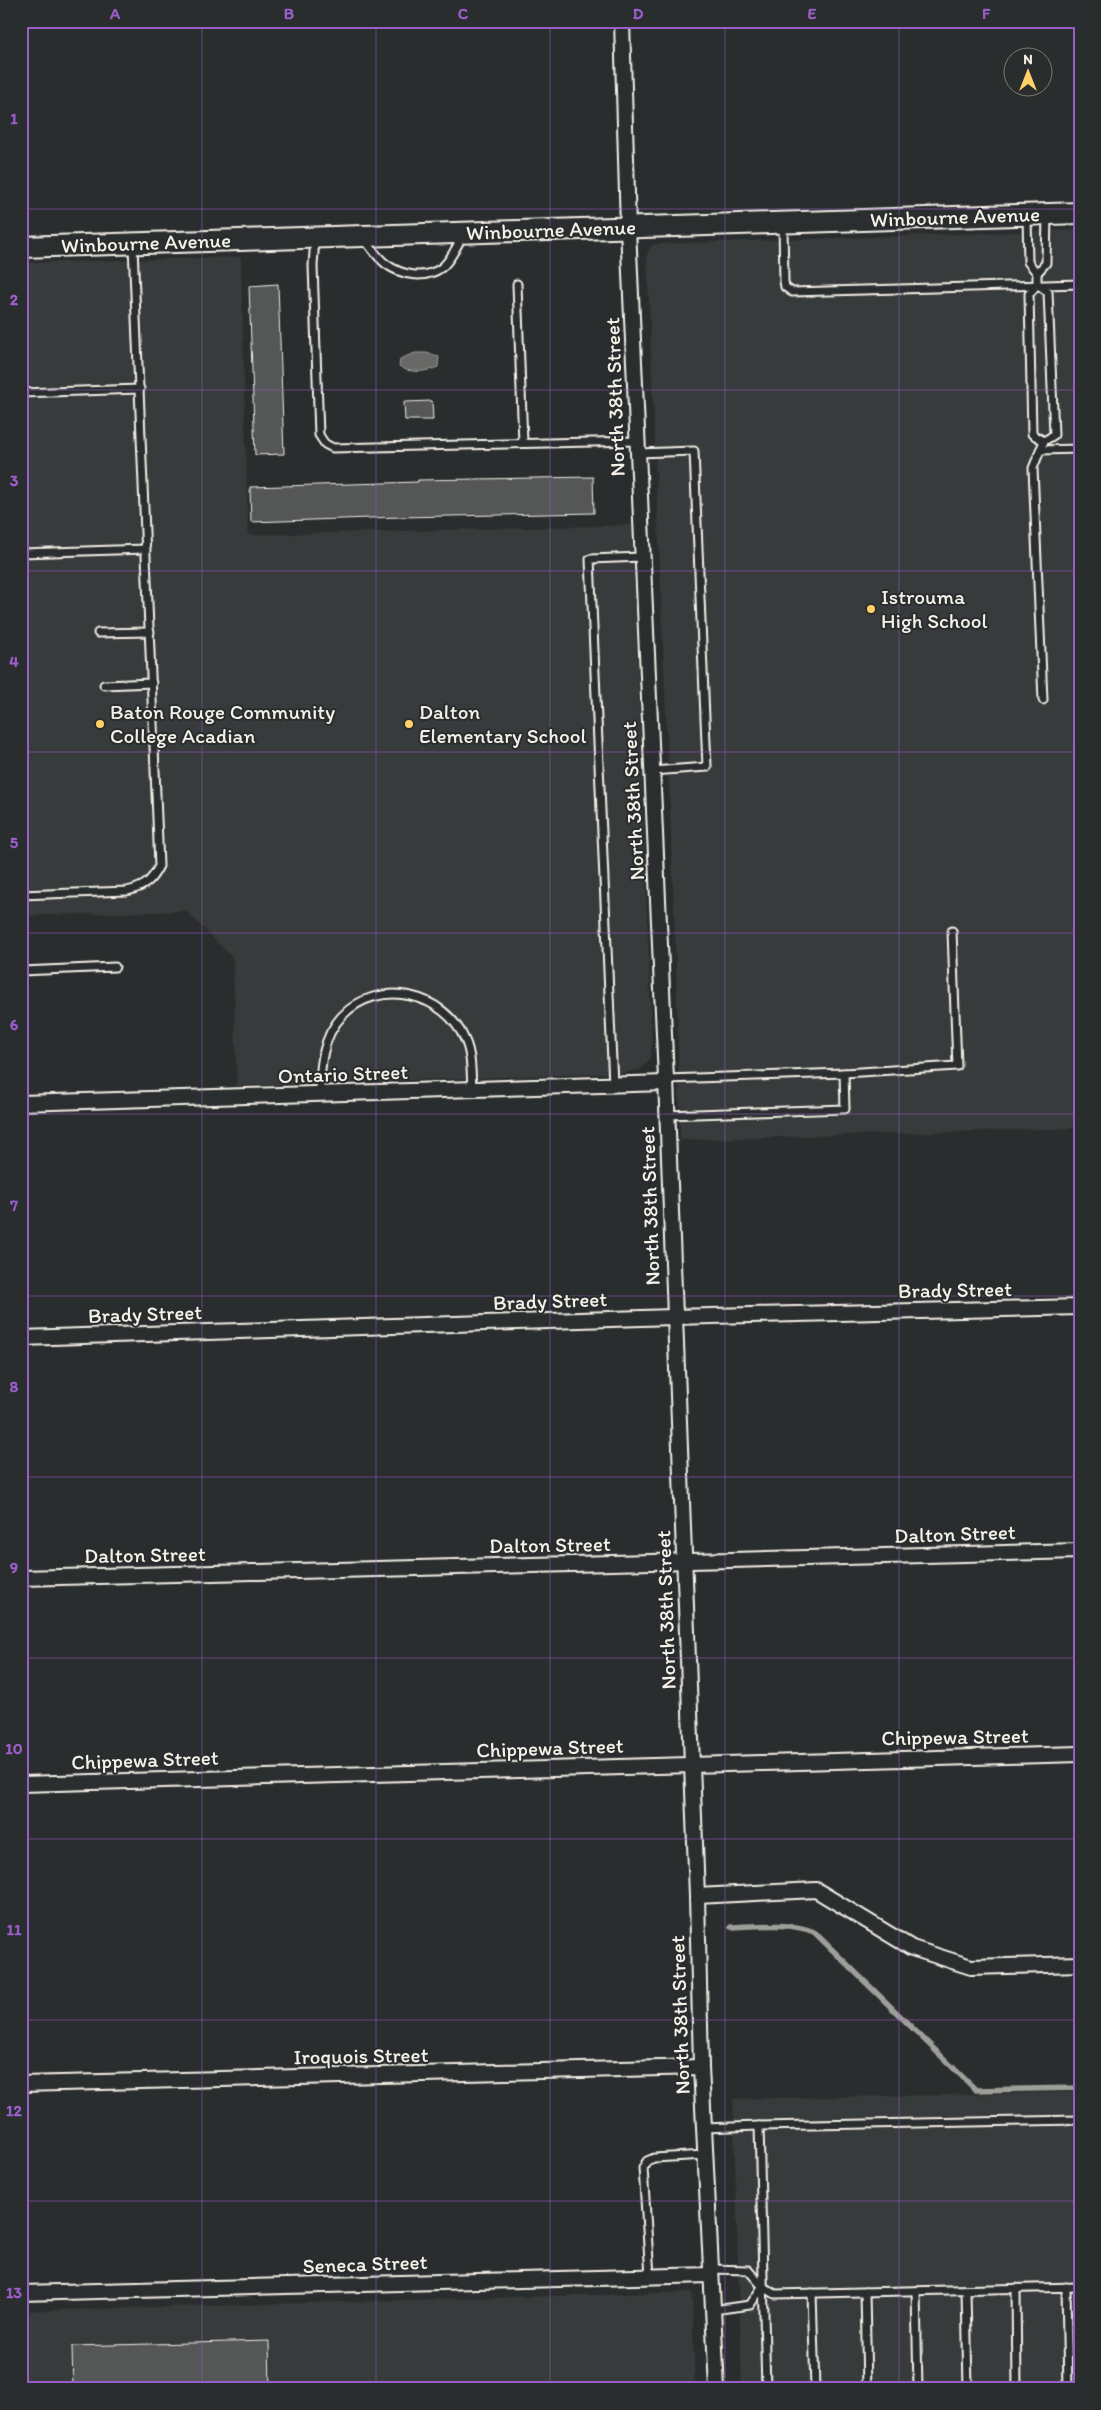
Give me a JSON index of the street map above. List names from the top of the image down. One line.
{"streets":{"street":["Winbourne Avenue","North 38th Street","Ontario Street","Brady Street","Dalton Street","Chippewa Street","Iroquois Street","Seneca Street"]},"crossings":[["Winbourne Avenue","North 38th Street"],["North 38th Street","Ontario Street"],["North 38th Street","Brady Street"],["North 38th Street","Dalton Street"],["North 38th Street","Chippewa Street"],["North 38th Street","Iroquois Street"],["North 38th Street","Seneca Street"]],"places":["Istrouma High School","Baton Rouge Community College Acadian","Dalton Elementary School"],"north":"top","grid":{"columns":["A","B","C","D","E","F"],"rows":["1","2","3","4","5","6","7","8","9","10","11","12","13"]}}
